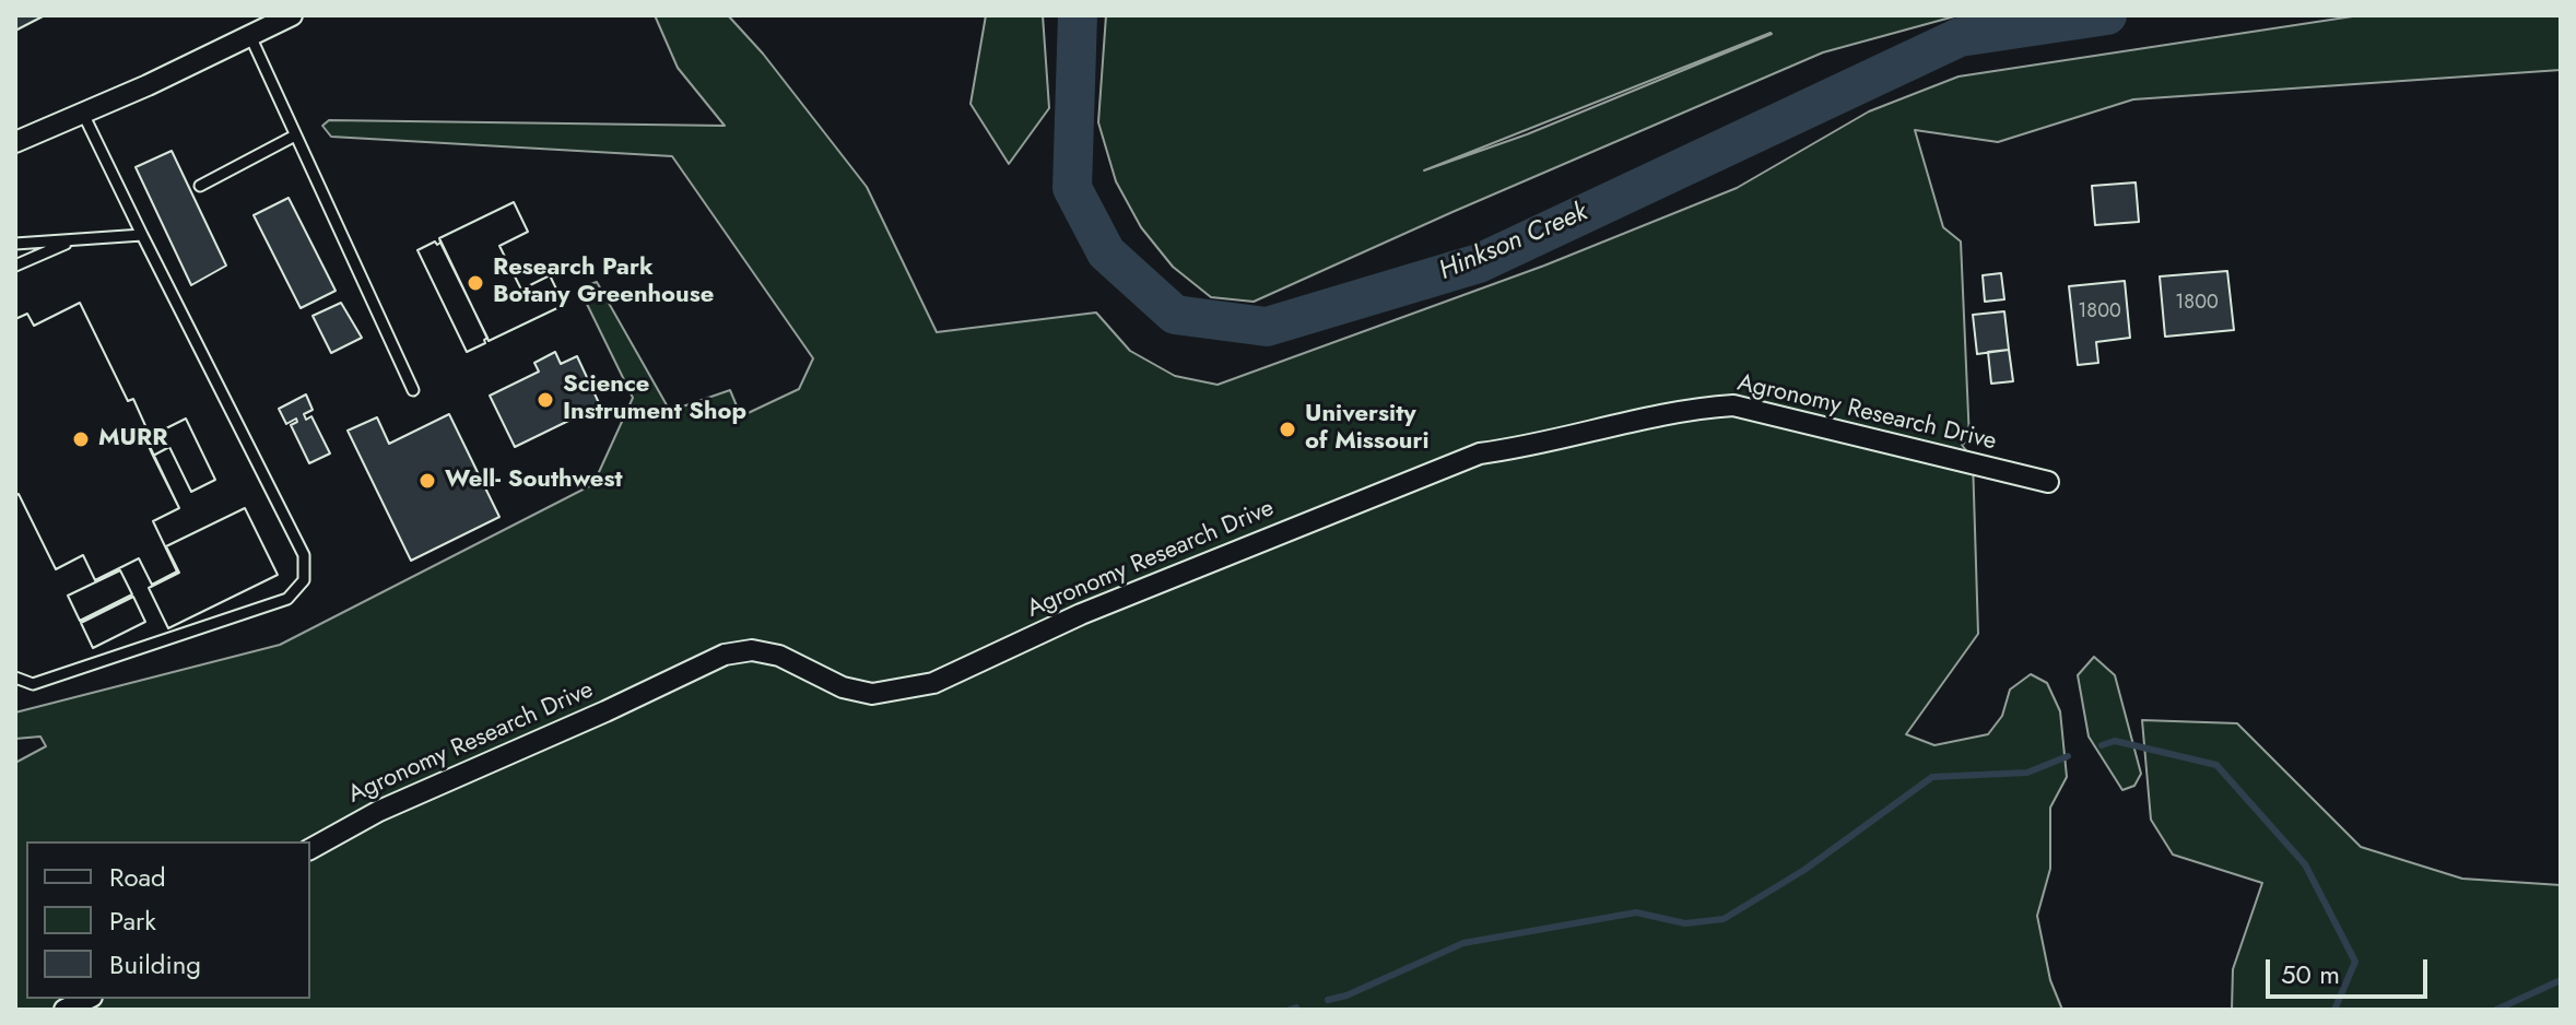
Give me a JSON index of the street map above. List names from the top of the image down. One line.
{"streets":{"street":["Agronomy Research Drive"]},"water":["Hinkson Creek"],"places":["Research Park Botany Greenhouse","Science Instrument Shop","University of Missouri","MURR","Well- Southwest"],"house_numbers":["1800","1800"],"legend":["Road","Park","Building"],"scale_bar":"50 m"}
